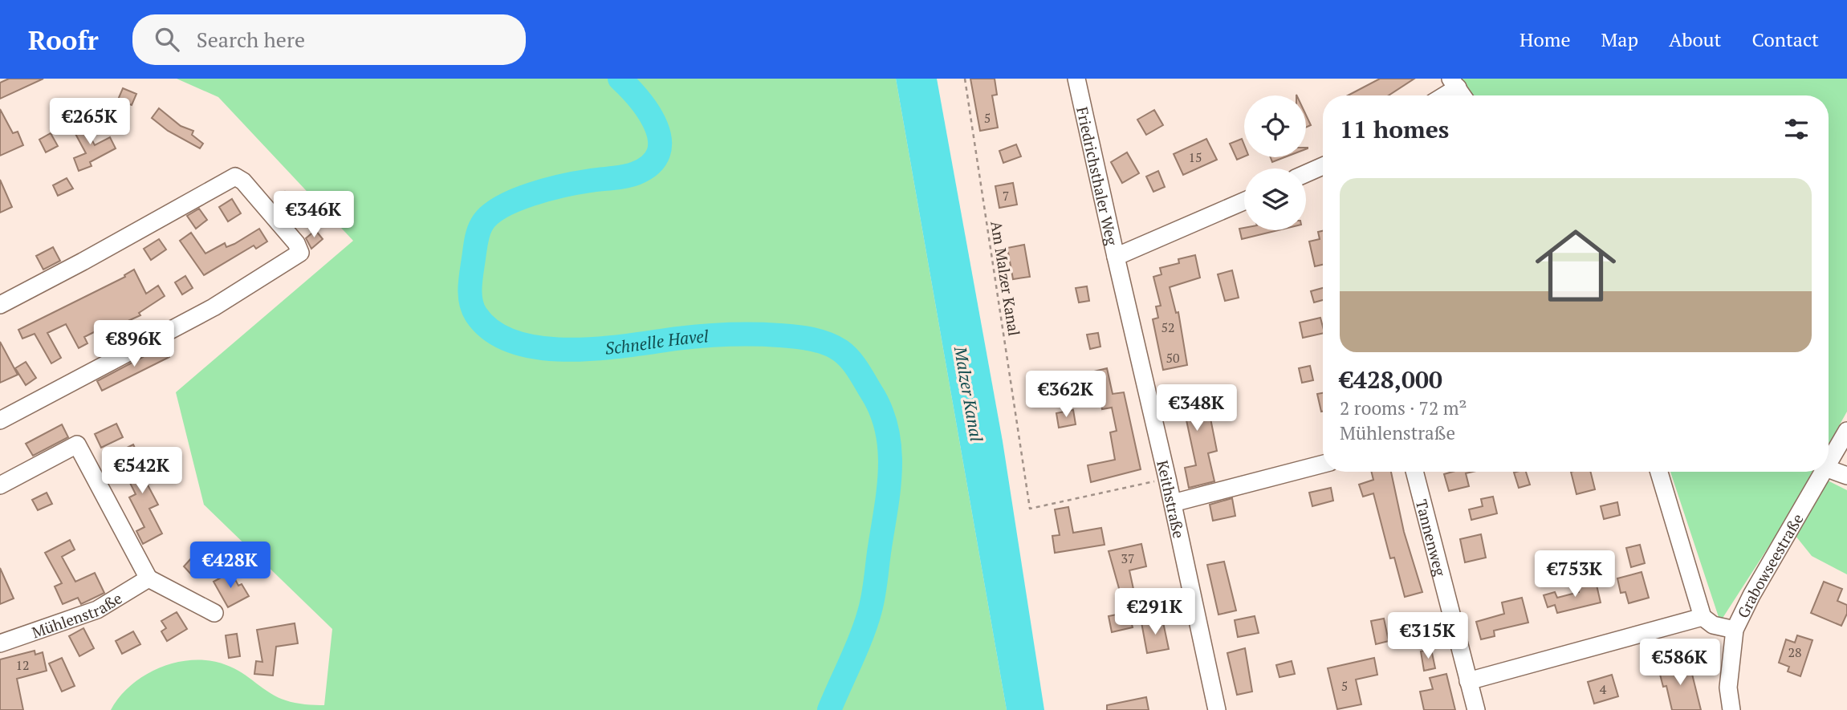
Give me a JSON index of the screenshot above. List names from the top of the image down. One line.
{"streets":{"street":["Friedrichsthaler Weg","Keithstraße","Tannenweg","Grabowseestraße","Mühlenstraße"],"path":["Am Malzer Kanal"]},"crossings":[["Friedrichsthaler Weg","Keithstraße"],["Am Malzer Kanal","Keithstraße"]],"water":["Schnelle Havel","Malzer Kanal"],"house_numbers":["5","15","7","52","50","37","28","12","5","4"],"page":{"header":"Roofr","search":"Search here","nav":["Home","Map","About","Contact"],"heading":"11 homes","price":["€265K","€346K","€896K","€362K","€348K","€542K","€428K","€753K","€291K","€315K","€586K"],"list":[{"name":"€428,000","note":"2 rooms · 72 m² · Mühlenstraße"}]}}
